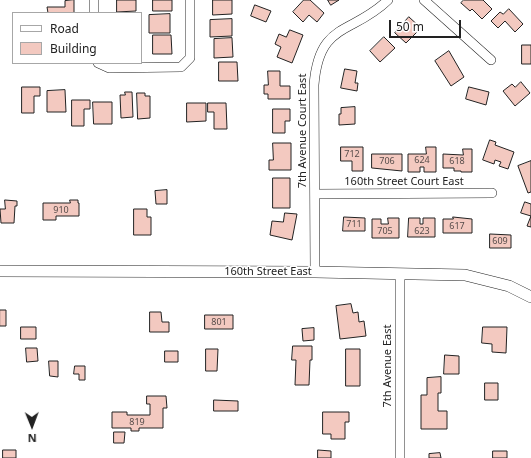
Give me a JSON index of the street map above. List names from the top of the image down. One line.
{"streets":{"street":["7th Avenue Court East","160th Street Court East","160th Street East","7th Avenue East"]},"crossings":[["7th Avenue Court East","160th Street Court East"],["7th Avenue Court East","160th Street East"],["160th Street East","7th Avenue East"]],"house_numbers":["712","624","706","618","910","711","617","705","623","609","801","819"],"legend":["Road","Building"],"scale_bar":"50 m","north":"bottom"}
